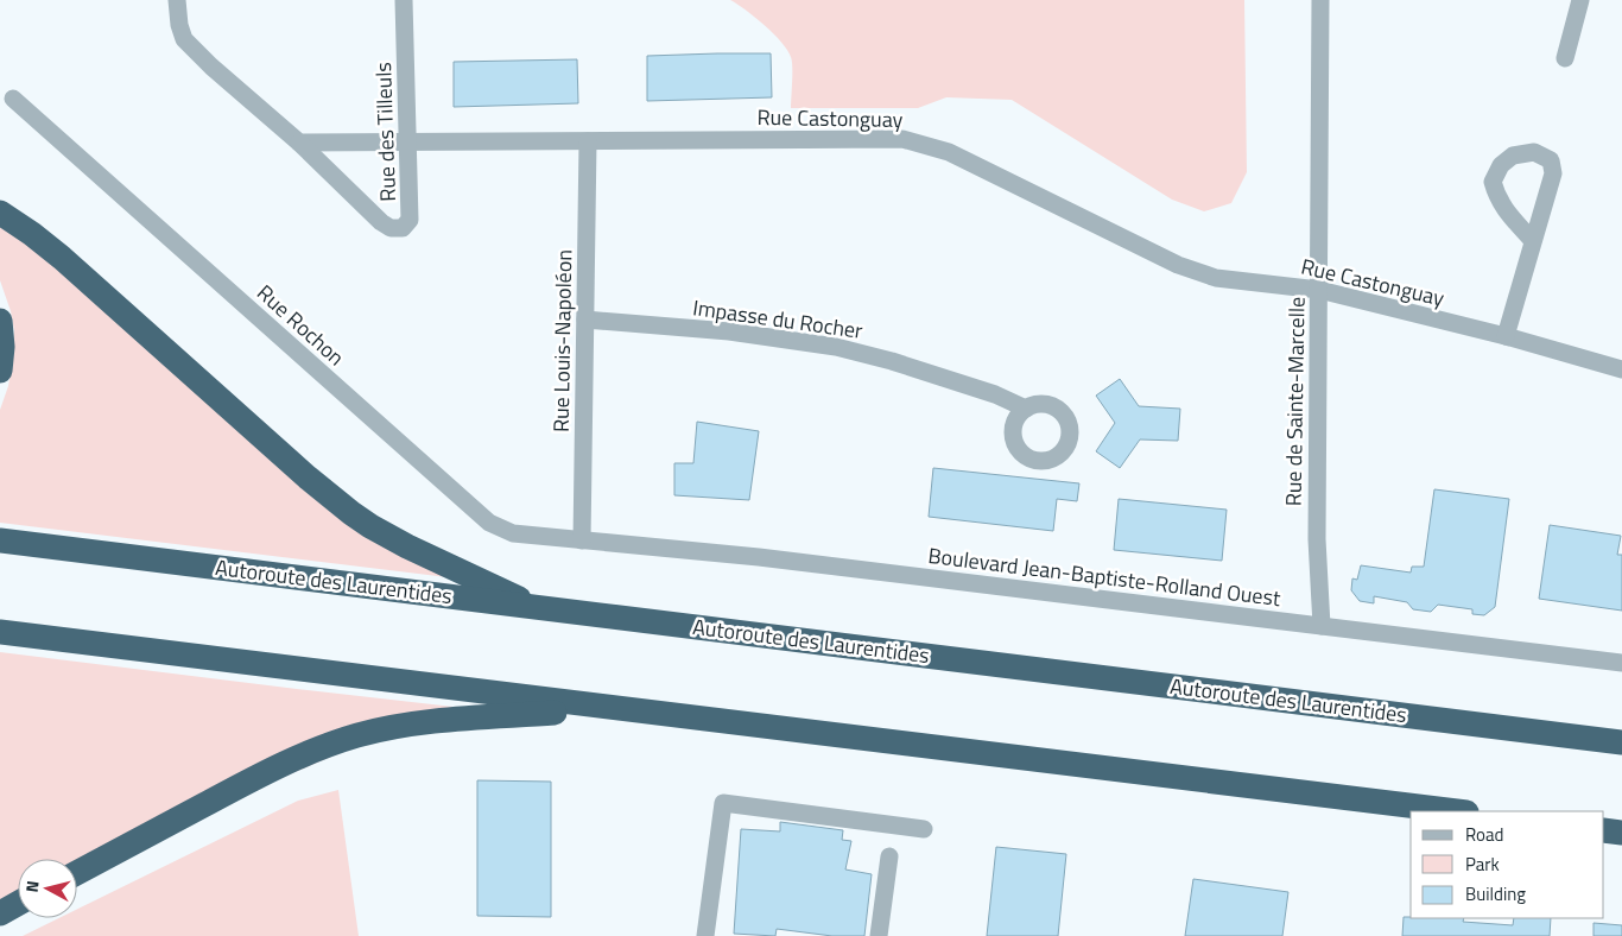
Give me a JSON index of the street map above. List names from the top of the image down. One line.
{"streets":{"highway":["Autoroute des Laurentides"],"street":["Rue Castonguay","Rue des Tilleuls","Impasse du Rocher","Rue Rochon","Rue Louis-Napoléon","Rue de Sainte-Marcelle","Boulevard Jean-Baptiste-Rolland Ouest"]},"crossings":[["Rue Castonguay","Rue des Tilleuls"],["Rue Castonguay","Rue Louis-Napoléon"],["Rue Castonguay","Rue de Sainte-Marcelle"],["Impasse du Rocher","Rue Louis-Napoléon"],["Rue Rochon","Rue Louis-Napoléon"],["Rue Rochon","Boulevard Jean-Baptiste-Rolland Ouest"],["Rue Louis-Napoléon","Boulevard Jean-Baptiste-Rolland Ouest"],["Rue de Sainte-Marcelle","Boulevard Jean-Baptiste-Rolland Ouest"]],"legend":["Road","Park","Building"],"north":"left"}
